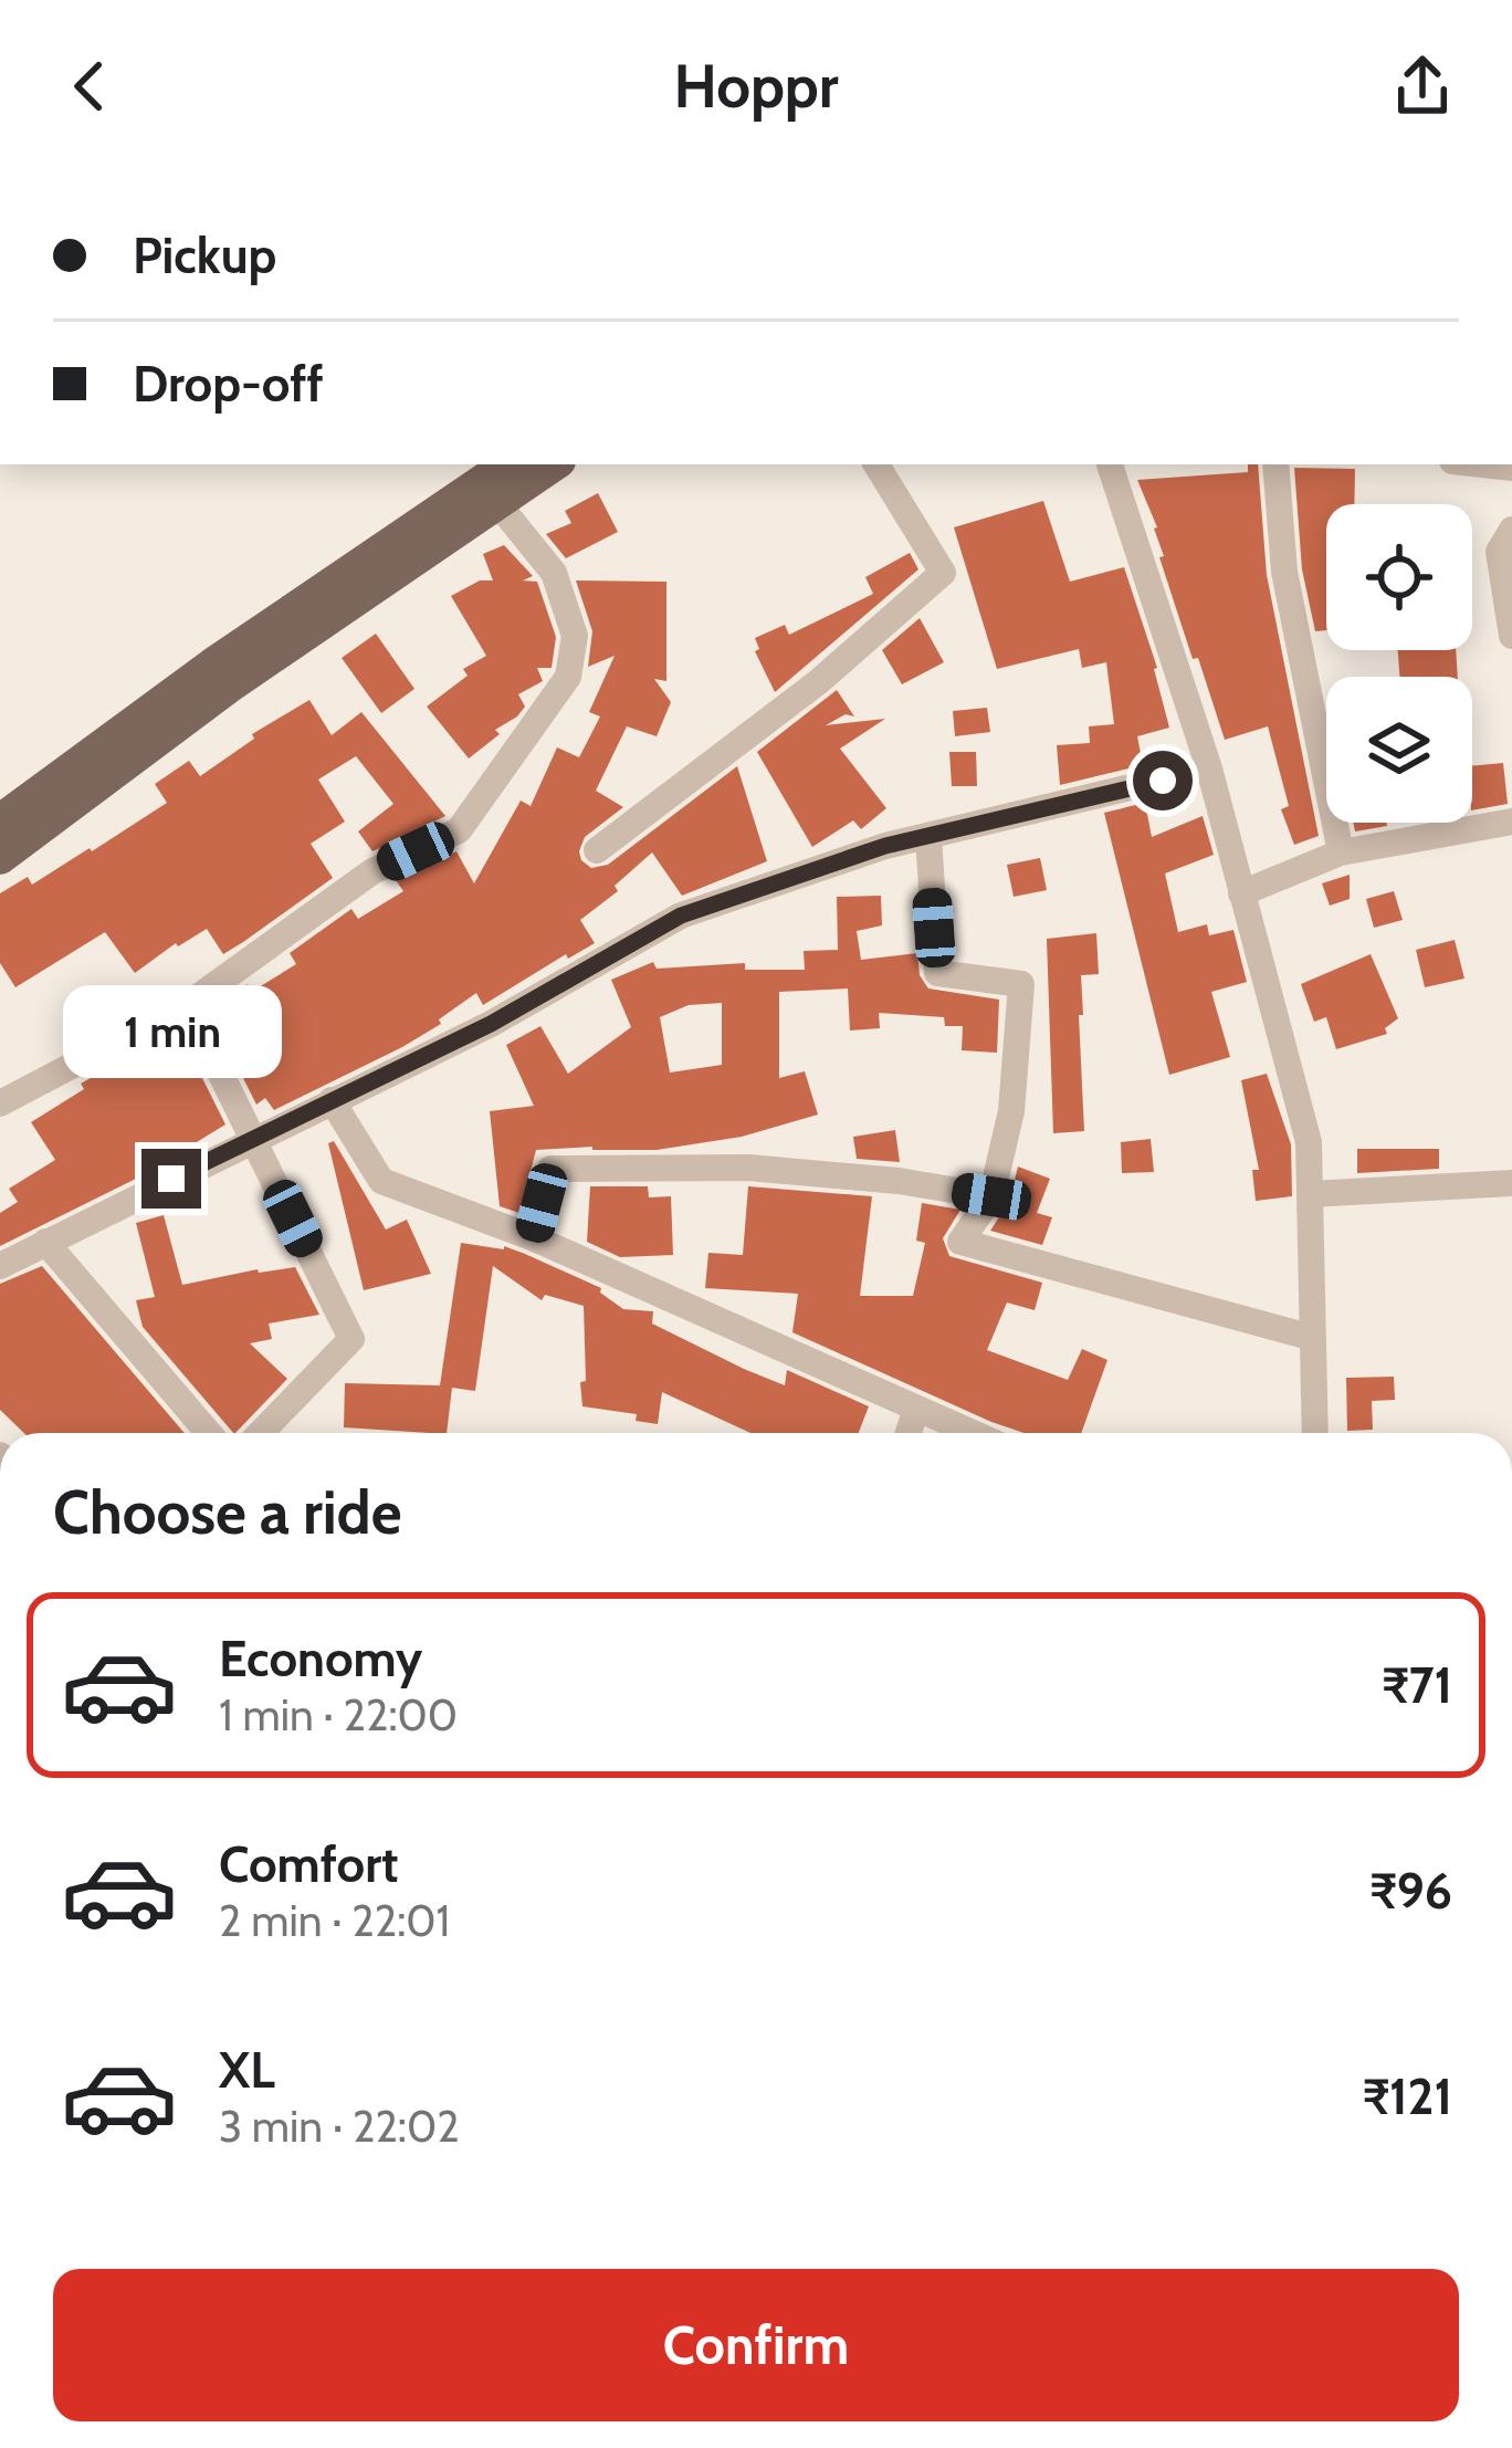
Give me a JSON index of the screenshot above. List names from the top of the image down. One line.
{"page":{"header":"Hoppr","banner":["Pickup","Drop-off"],"bubble":"1 min","heading":"Choose a ride","list":[{"name":"Economy","note":"1 min · 22:00","value":"₹71"},{"name":"Comfort","note":"2 min · 22:01","value":"₹96"},{"name":"XL","note":"3 min · 22:02","value":"₹121"}],"buttons":"Confirm"}}
